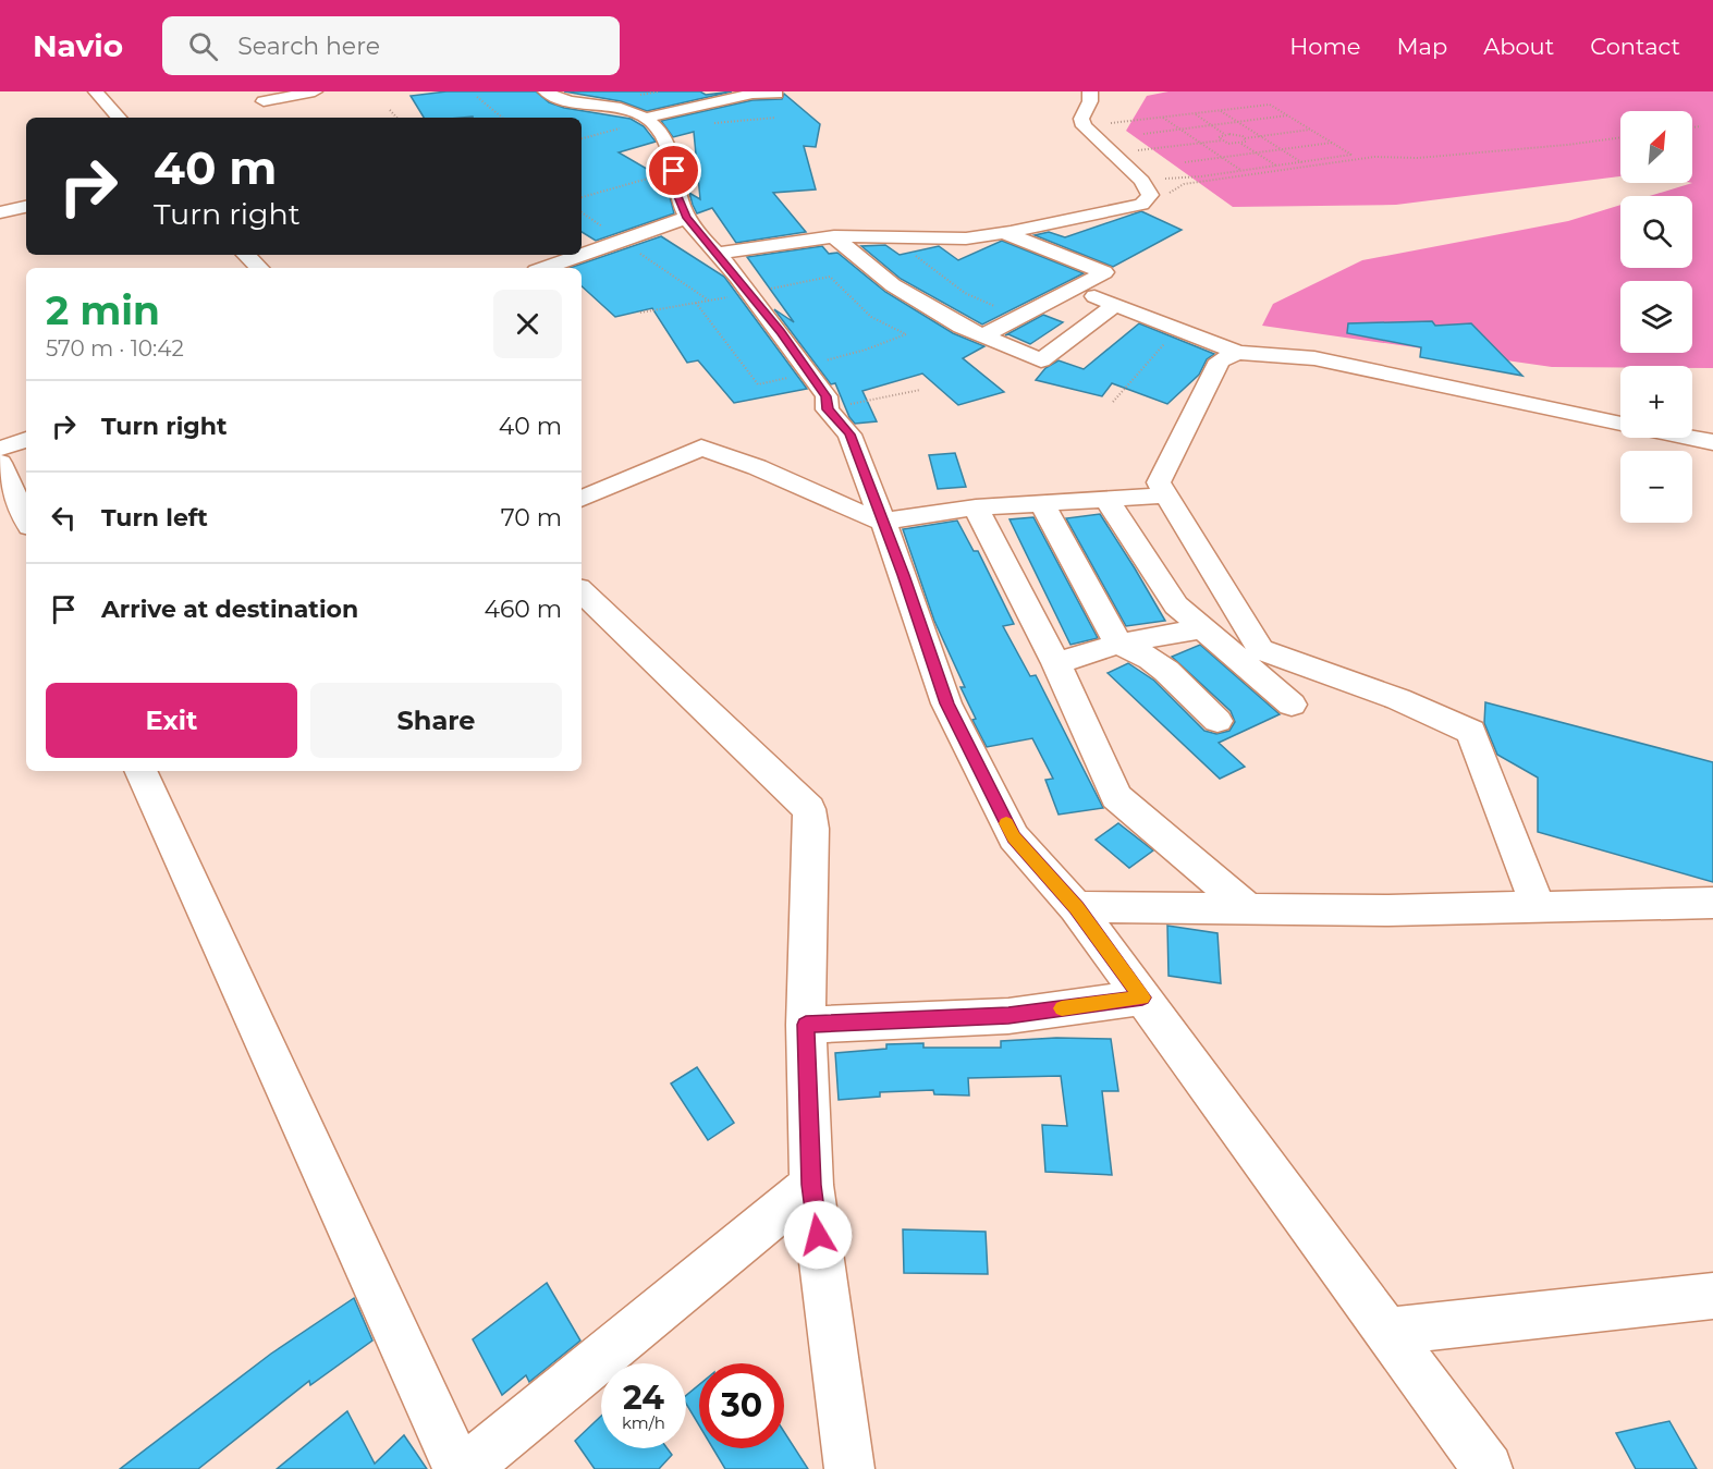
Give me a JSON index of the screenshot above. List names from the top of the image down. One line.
{"north":"top right","page":{"header":"Navio","search":"Search here","nav":["Home","Map","About","Contact"],"map_buttons":["+","−"],"turn":["40 m","Turn right"],"heading":["2 min","570 m · 10:42"],"list":[{"name":"Turn right","value":"40 m"},{"name":"Turn left","value":"70 m"},{"name":"Arrive at destination","value":"460 m"}],"buttons":["Exit","Share"],"speed":"24 km/h","limit":"30"}}
